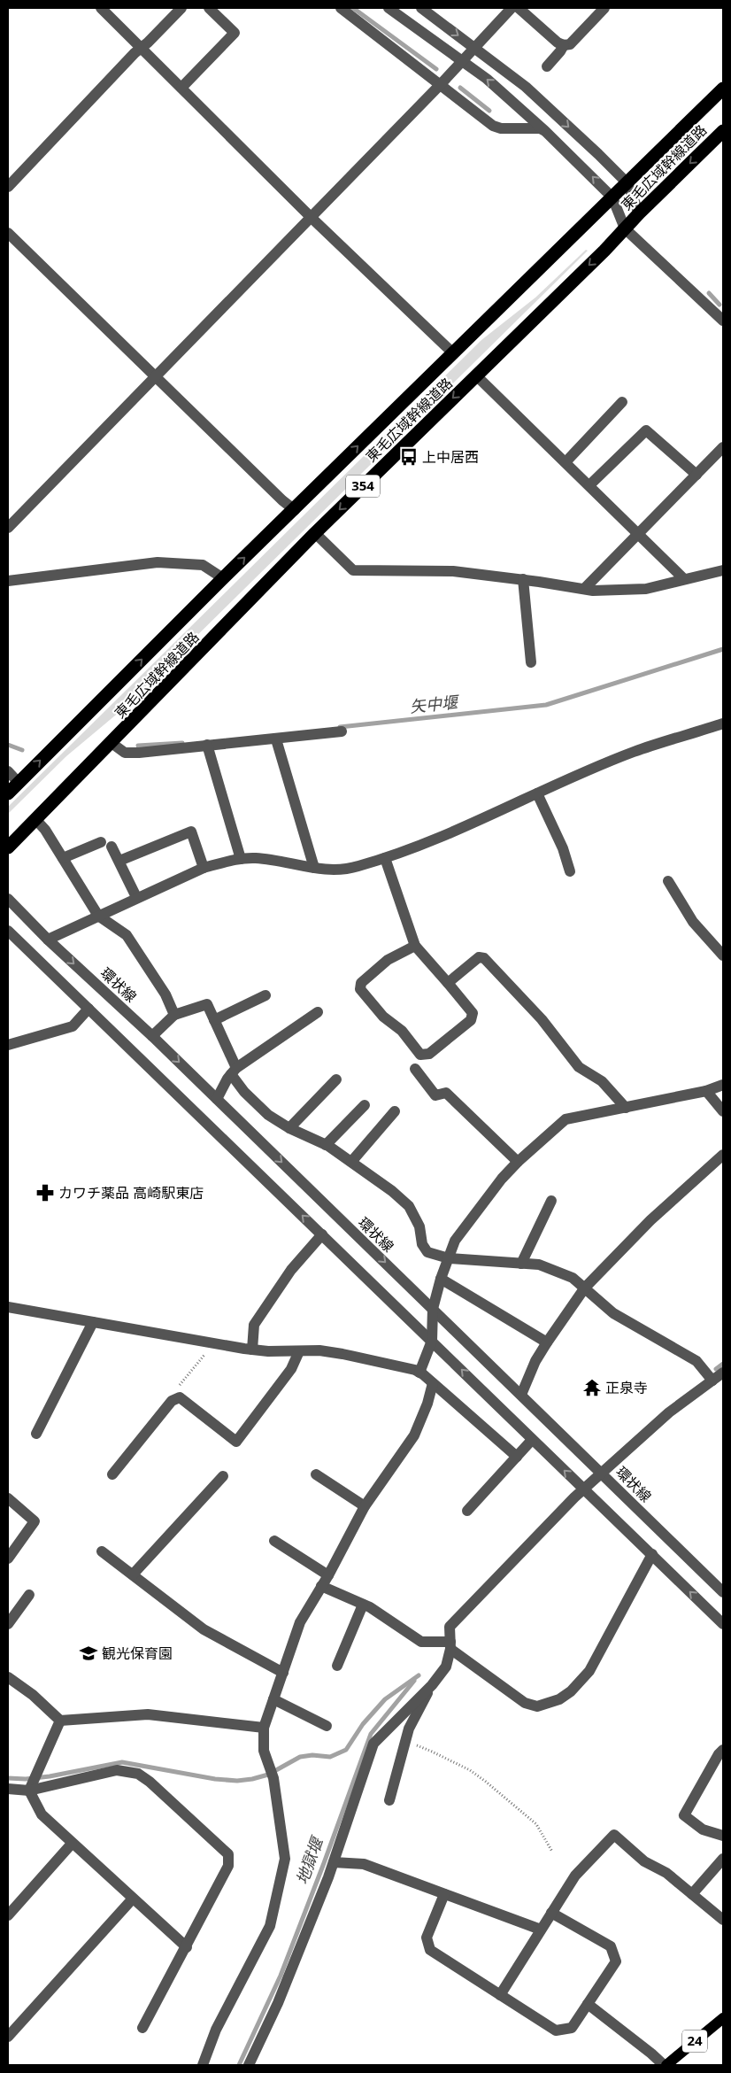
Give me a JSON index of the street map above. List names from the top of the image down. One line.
{"streets":{"highway":["東毛広域幹線道路","354"],"main road":["24"],"street":["環状線"]},"water":["矢中堰","地獄堰"],"places":{"bus stop":["上中居西"],"pharmacy":["カワチ薬品 高崎駅東店"],"temple":["正泉寺"],"school or university":["観光保育園"]}}
